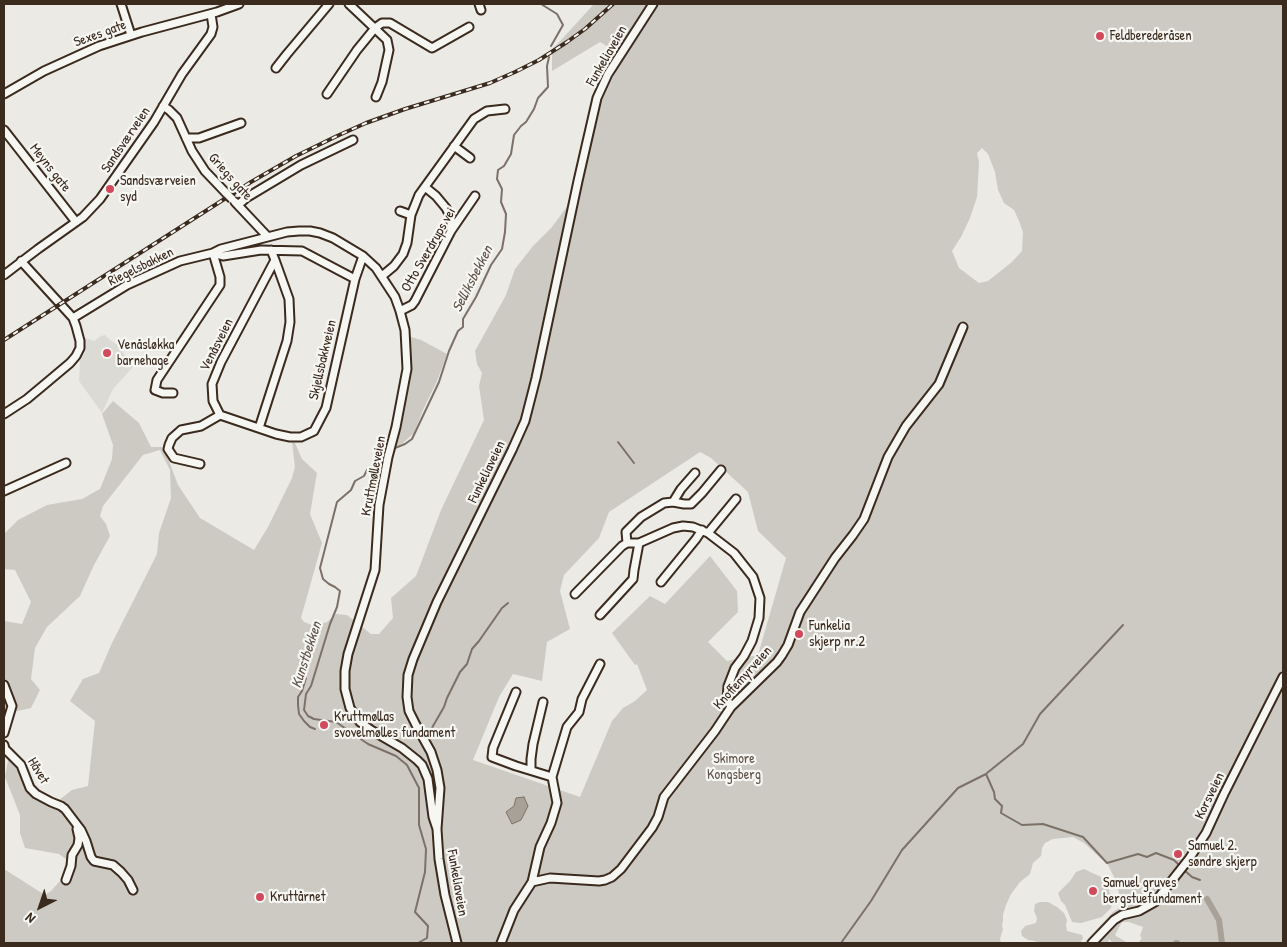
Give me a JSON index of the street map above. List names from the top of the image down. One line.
{"streets":{"street":["Sexes gate","Funkeliaveien","Sandsværveien","Meyns gate","Griegs gate","Otto Sverdrups vei","Riegelsbakken","Venåsveien","Skjellsbakkveien","Kruttmølleveien","Knoffemyrveien","Håvet","Korsveien"]},"crossings":[["Sexes gate","Sandsværveien"],["Funkeliaveien","Kruttmølleveien"],["Sandsværveien","Meyns gate"],["Sandsværveien","Griegs gate"],["Griegs gate","Kruttmølleveien"],["Otto Sverdrups vei","Kruttmølleveien"],["Riegelsbakken","Skjellsbakkveien"],["Riegelsbakken","Kruttmølleveien"],["Venåsveien","Skjellsbakkveien"],["Skjellsbakkveien","Kruttmølleveien"]],"water":["Selliksbekken","Kunstbekken"],"parks":["Skimore Kongsberg"],"places":["Feldberederåsen","Sandsværveien syd","Venåsløkka barnehage","Funkelia skjerp nr.2","Kruttmøllas svovelmølles fundament","Samuel 2. søndre skjerp","Samuel gruves bergstuefundament","Kruttårnet"],"north":"bottom left"}
